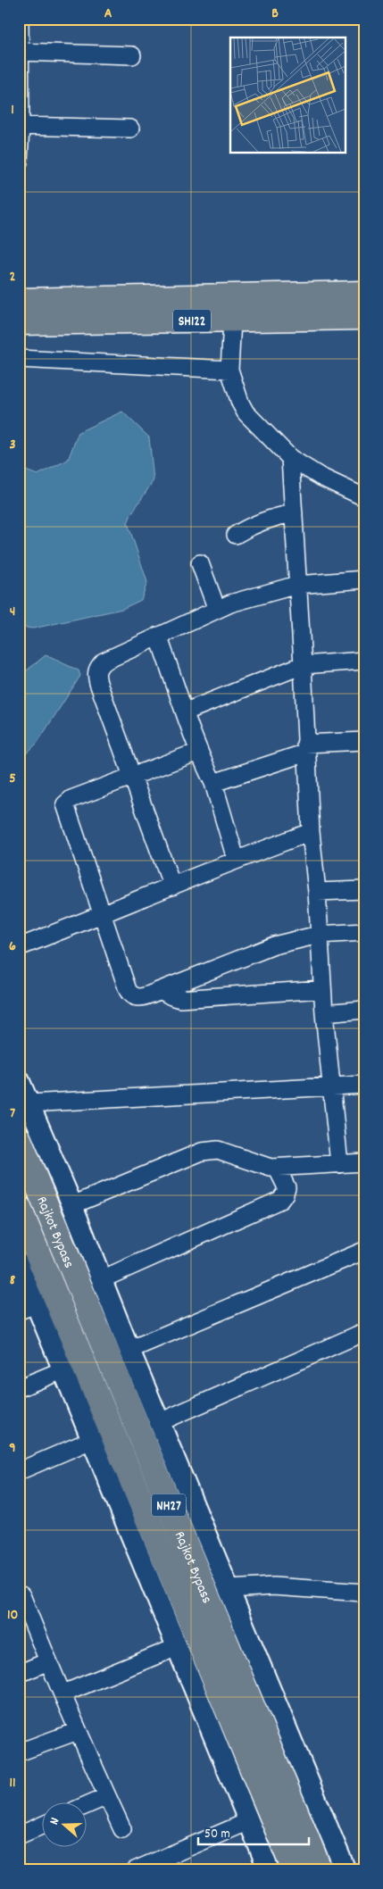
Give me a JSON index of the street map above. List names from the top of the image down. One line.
{"streets":{"main road":["SH122","Rajkot Bypass","NH27"]},"scale_bar":"50 m","north":"left","grid":{"columns":["A","B"],"rows":["1","2","3","4","5","6","7","8","9","10","11"]}}
